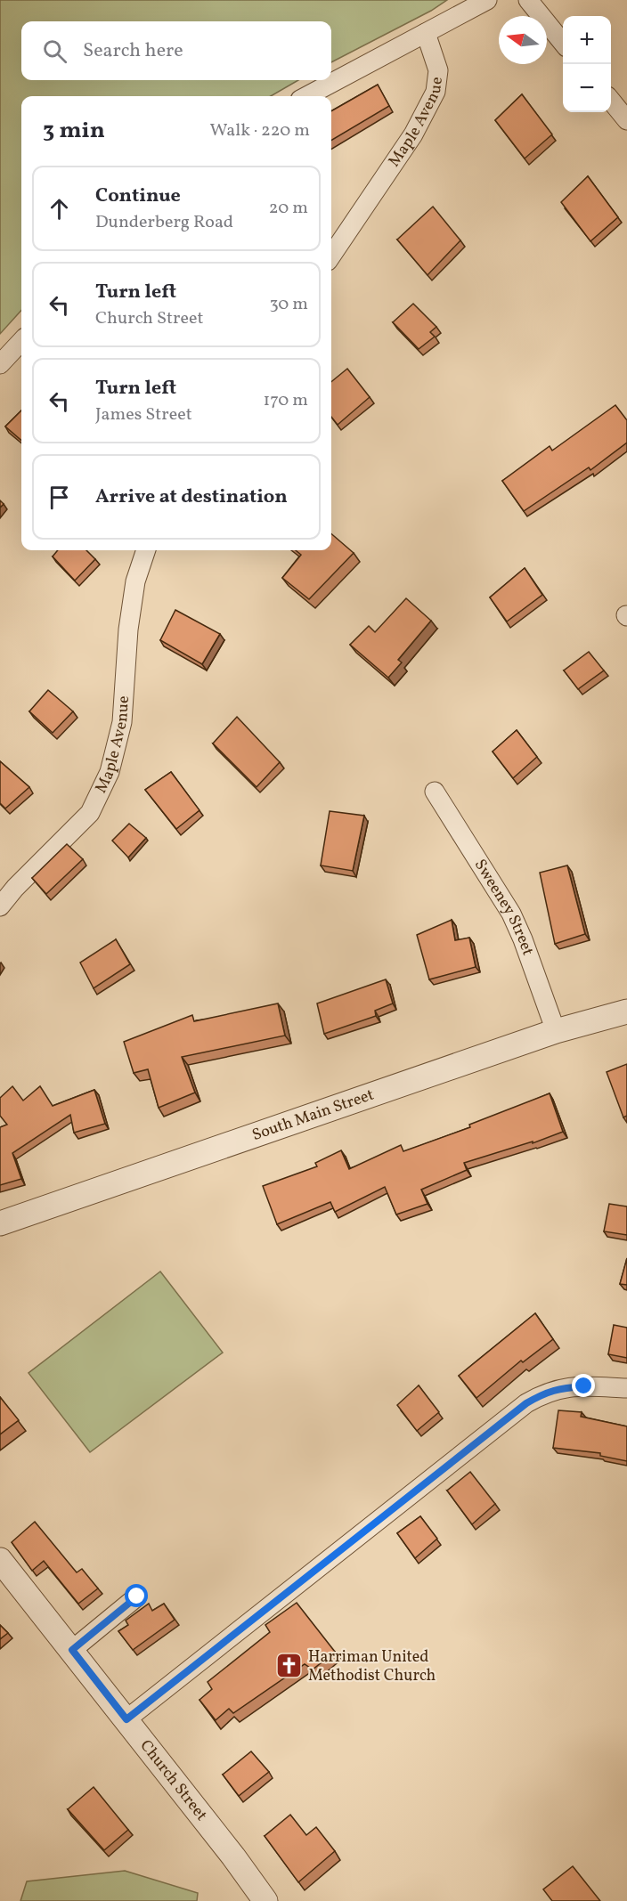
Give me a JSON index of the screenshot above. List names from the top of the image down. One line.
{"streets":{"street":["Maple Avenue","Sweeney Street","South Main Street","Church Street"]},"crossings":[["Sweeney Street","South Main Street"]],"places":{"church":["Harriman United Methodist Church"]},"north":"left","page":{"map_buttons":["+","−"],"search":"Search here","heading":["3 min","Walk · 220 m"],"list":[["Continue","Dunderberg Road","20 m"],["Turn left","Church Street","30 m"],["Turn left","James Street","170 m"],"Arrive at destination"]}}
